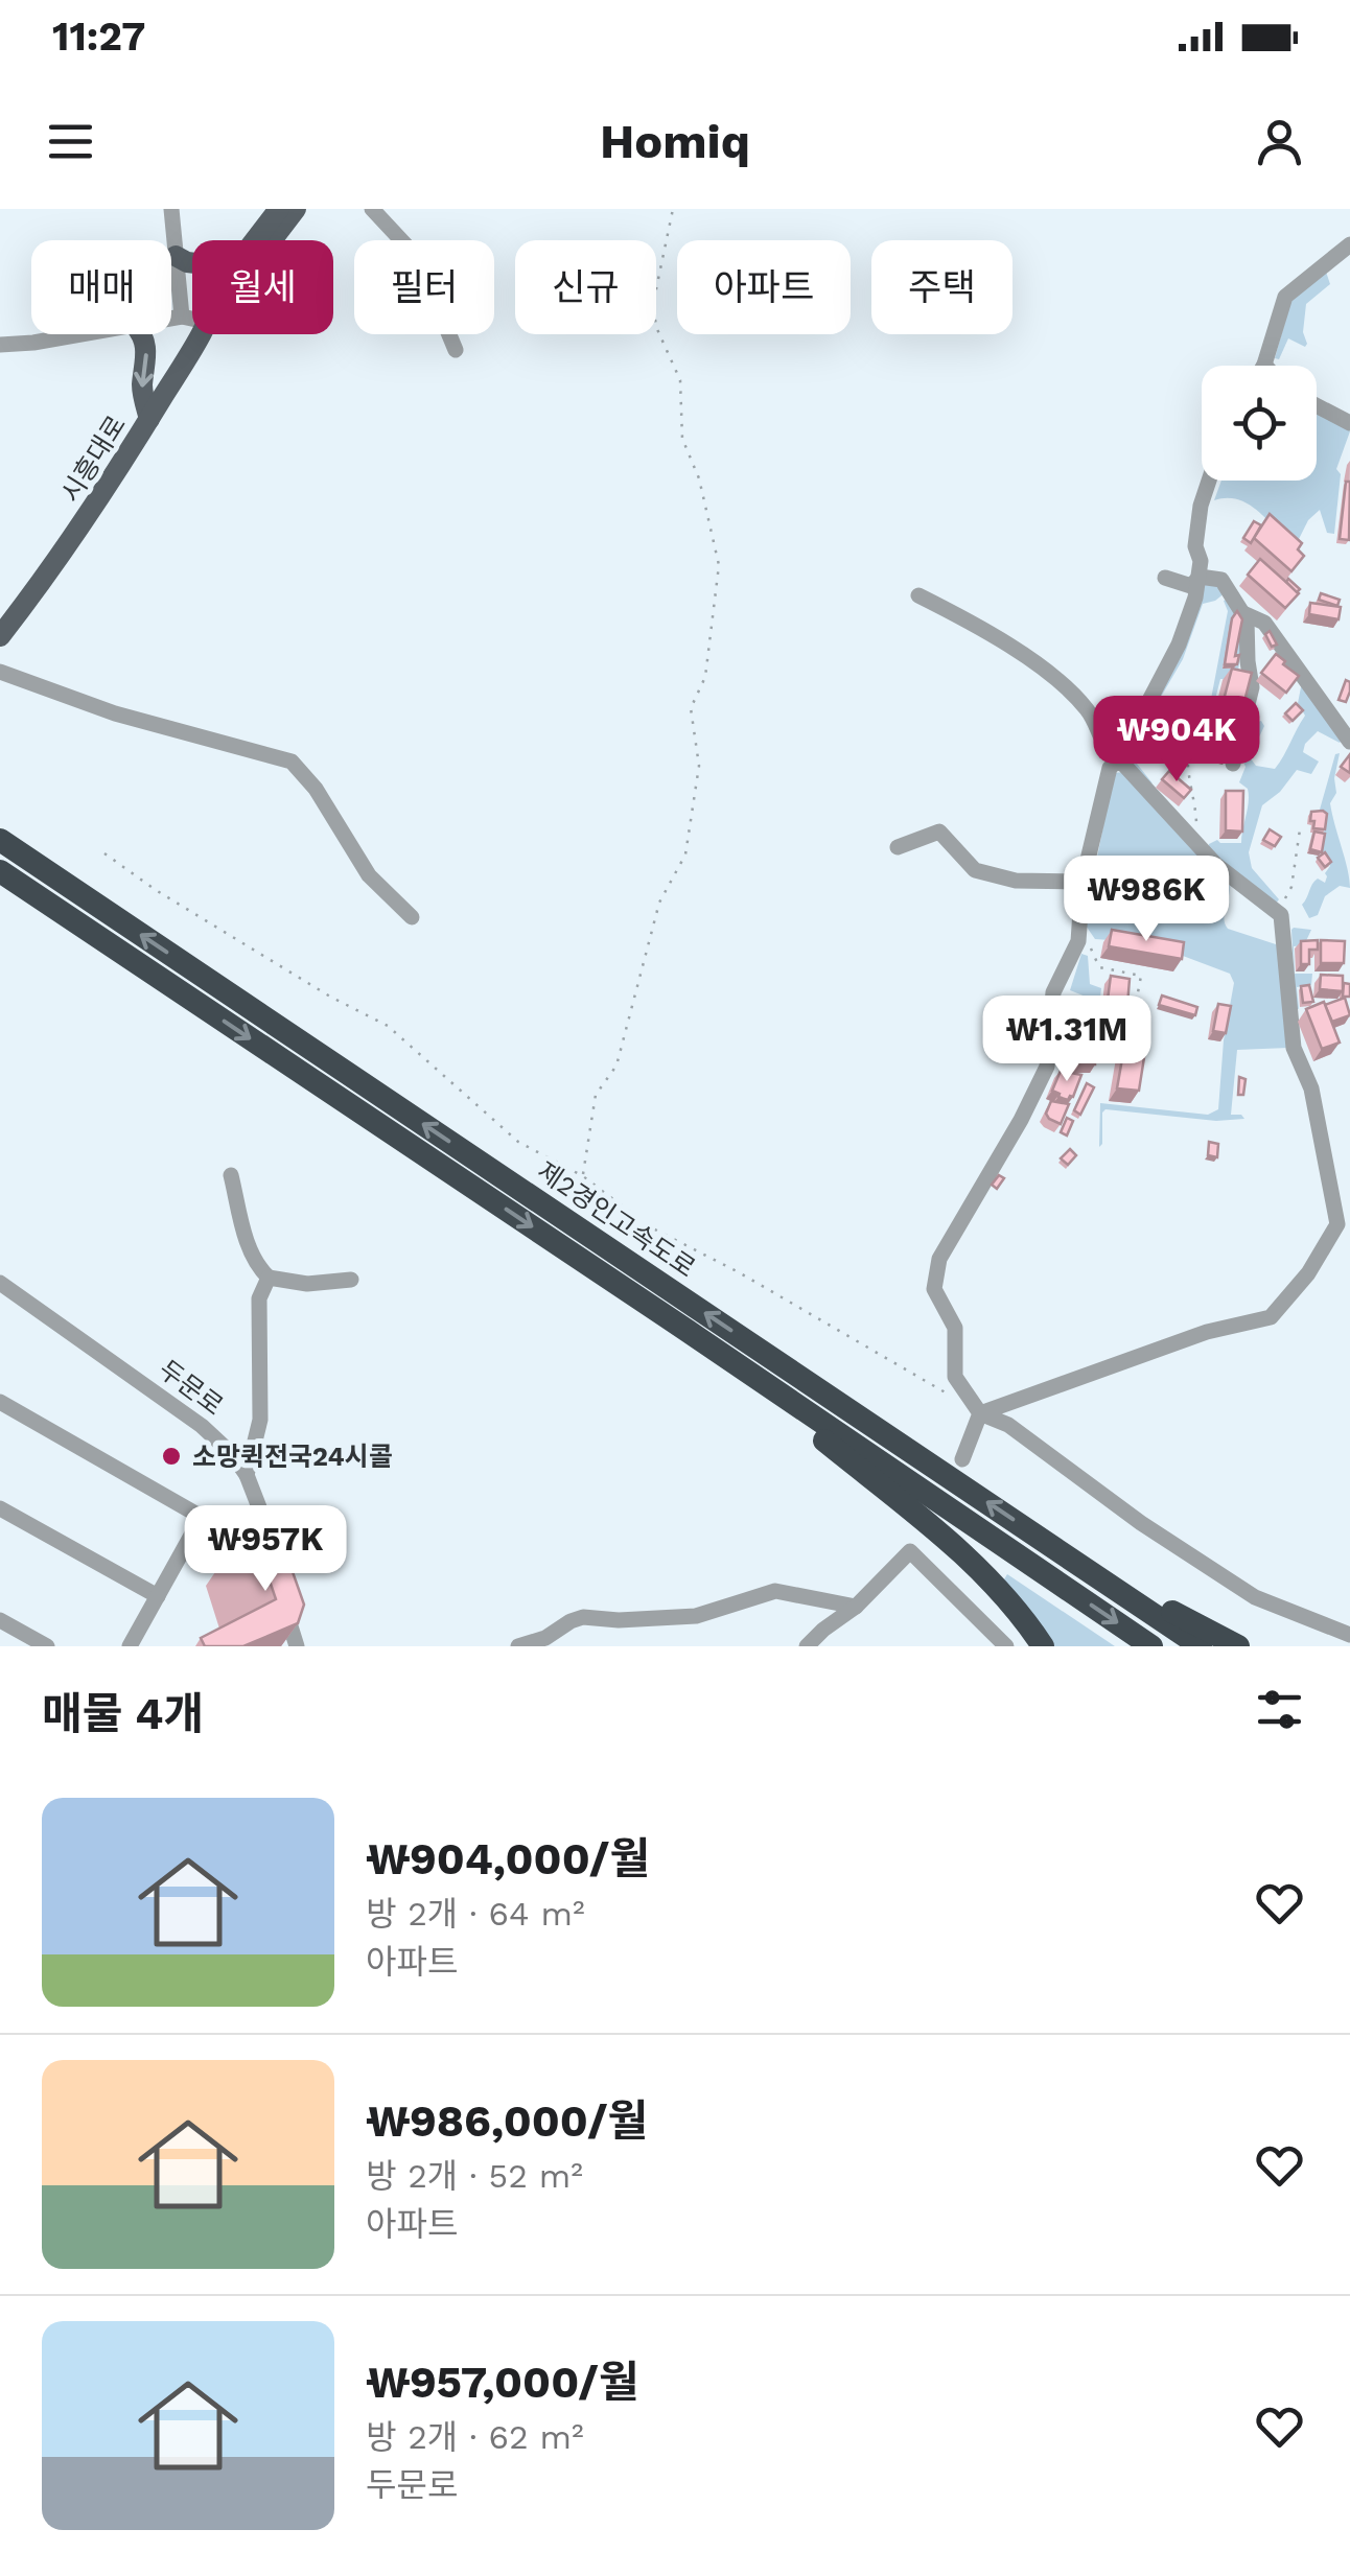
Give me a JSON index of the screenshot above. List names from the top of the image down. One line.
{"streets":{"highway":["제2경인고속도로"],"main road":["시흥대로"],"street":["두문로"]},"places":["소망퀵전국24시콜"],"page":{"status":"11:27","header":"Homiq","chip":["매매","월세","필터","신규","아파트","주택"],"price":["₩904K","₩986K","₩1.31M","₩957K"],"heading":"매물 4개","list":[{"name":"₩904,000/월","note":"방 2개 · 64 m² · 아파트"},{"name":"₩986,000/월","note":"방 2개 · 52 m² · 아파트"},{"name":"₩957,000/월","note":"방 2개 · 62 m² · 두문로"}]}}
